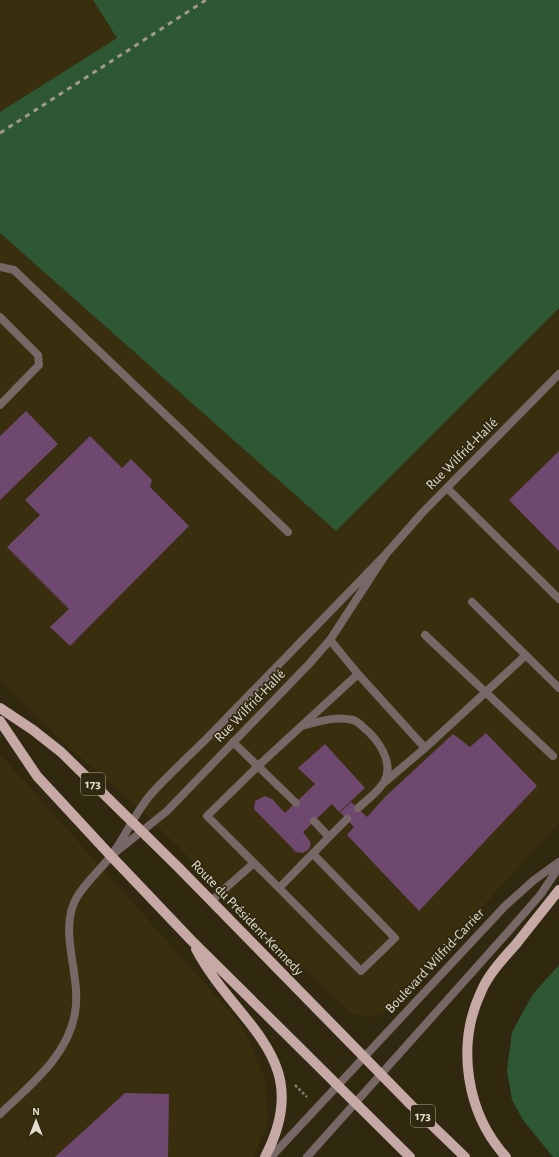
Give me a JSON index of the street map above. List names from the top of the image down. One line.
{"streets":{"main road":["173","Route du Président-Kennedy"],"street":["Rue Wilfrid-Hallé","Boulevard Wilfrid-Carrier"]},"crossings":[["Rue Wilfrid-Hallé","173"],["Rue Wilfrid-Hallé","Route du Président-Kennedy"],["173","Boulevard Wilfrid-Carrier"],["Route du Président-Kennedy","Boulevard Wilfrid-Carrier"]],"north":"top"}
